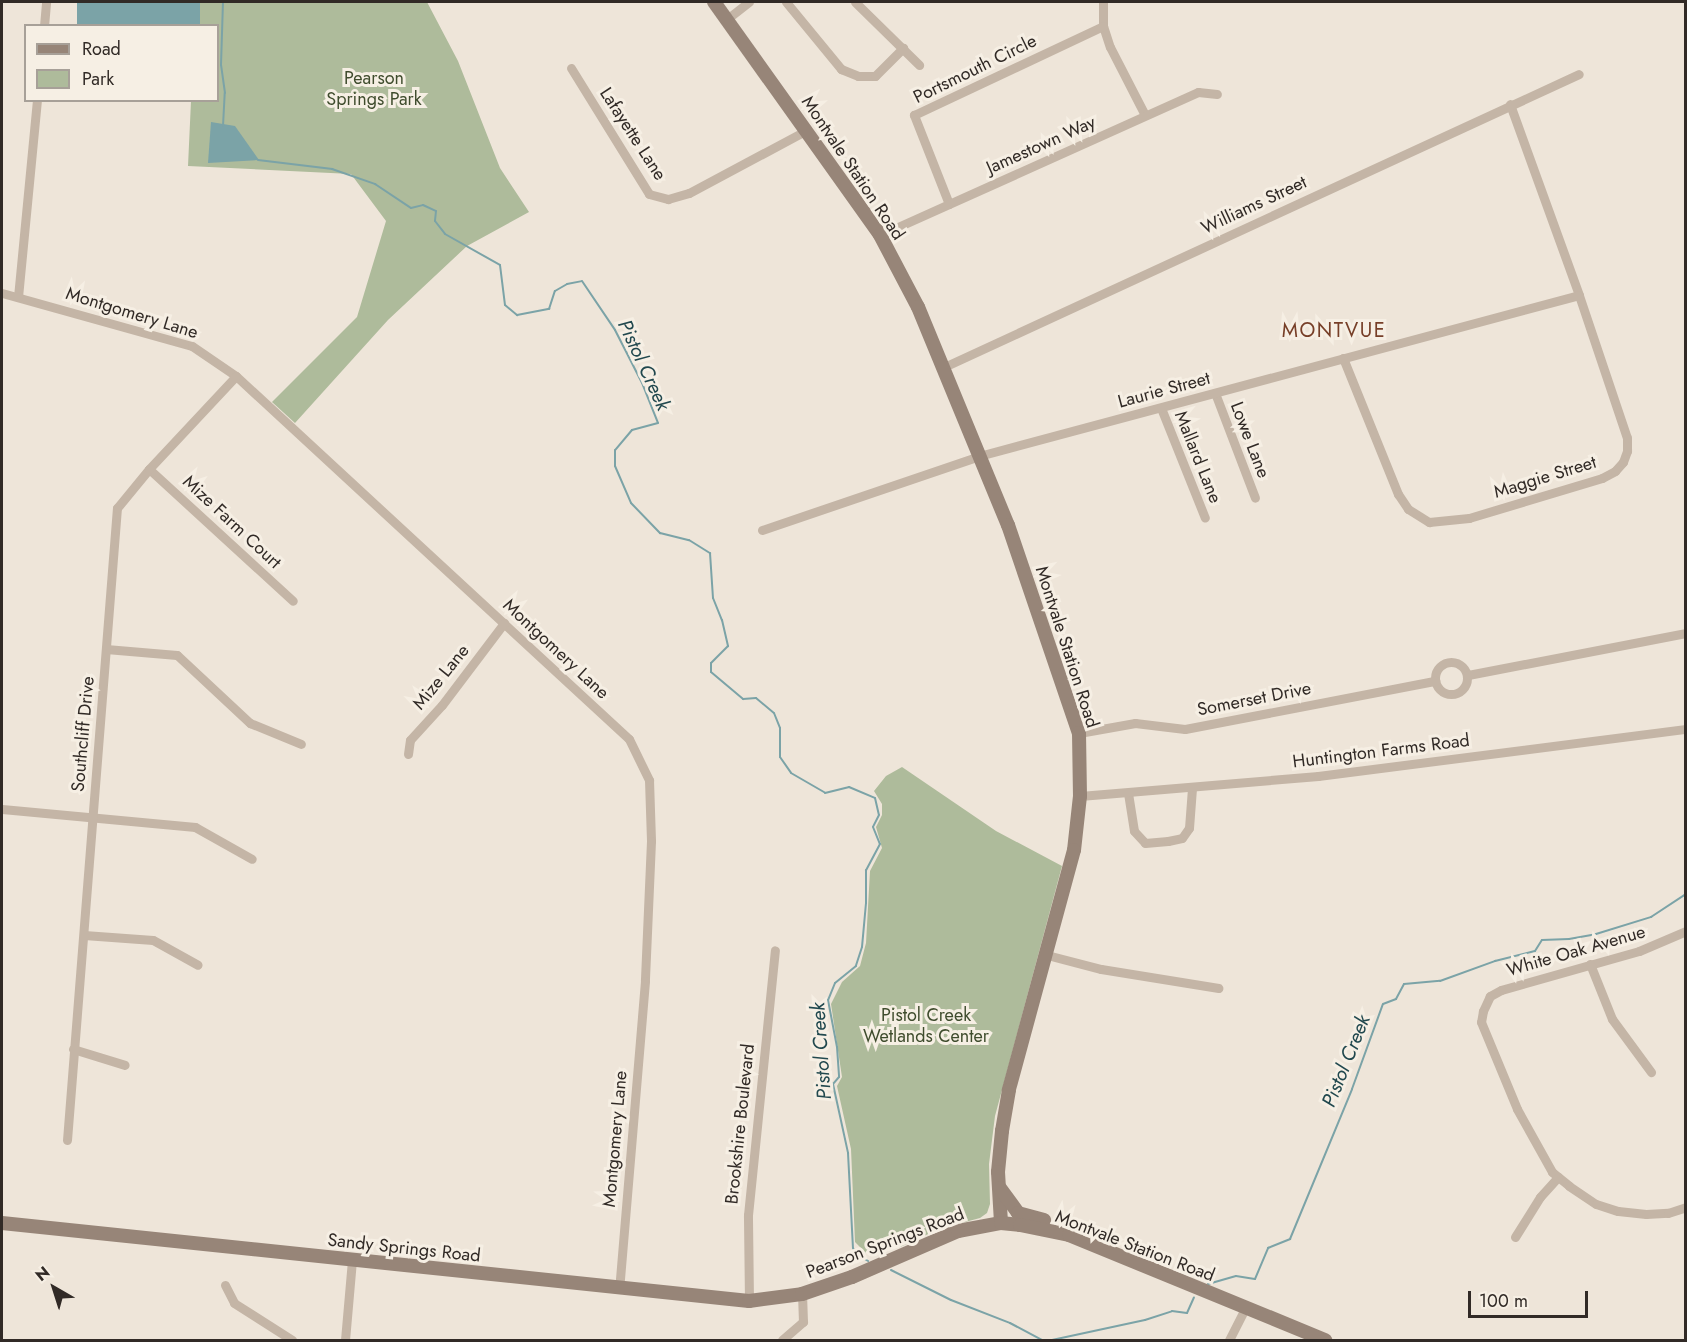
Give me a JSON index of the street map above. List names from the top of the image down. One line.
{"streets":{"street":["Portsmouth Circle","Lafayette Lane","Jamestown Way","Montvale Station Road","Williams Street","Montgomery Lane","Laurie Street","Lowe Lane","Mallard Lane","Maggie Street","Mize Farm Court","Mize Lane","Somerset Drive","Southcliff Drive","Huntington Farms Road","White Oak Avenue","Brookshire Boulevard","Pearson Springs Road","Sandy Springs Road"]},"crossings":[["Portsmouth Circle","Jamestown Way"],["Lafayette Lane","Montvale Station Road"],["Jamestown Way","Montvale Station Road"],["Montvale Station Road","Williams Street"],["Montvale Station Road","Laurie Street"],["Montvale Station Road","Somerset Drive"],["Montvale Station Road","Huntington Farms Road"],["Montvale Station Road","Pearson Springs Road"],["Williams Street","Maggie Street"],["Montgomery Lane","Mize Lane"],["Montgomery Lane","Southcliff Drive"],["Montgomery Lane","Sandy Springs Road"],["Laurie Street","Lowe Lane"],["Laurie Street","Mallard Lane"],["Laurie Street","Maggie Street"],["Mize Farm Court","Southcliff Drive"],["Brookshire Boulevard","Sandy Springs Road"],["Pearson Springs Road","Sandy Springs Road"]],"districts":["MONTVUE"],"water":["Pistol Creek"],"parks":["Pearson Springs Park","Pistol Creek Wetlands Center"],"legend":["Road","Park"],"scale_bar":"100 m","north":"top left"}
